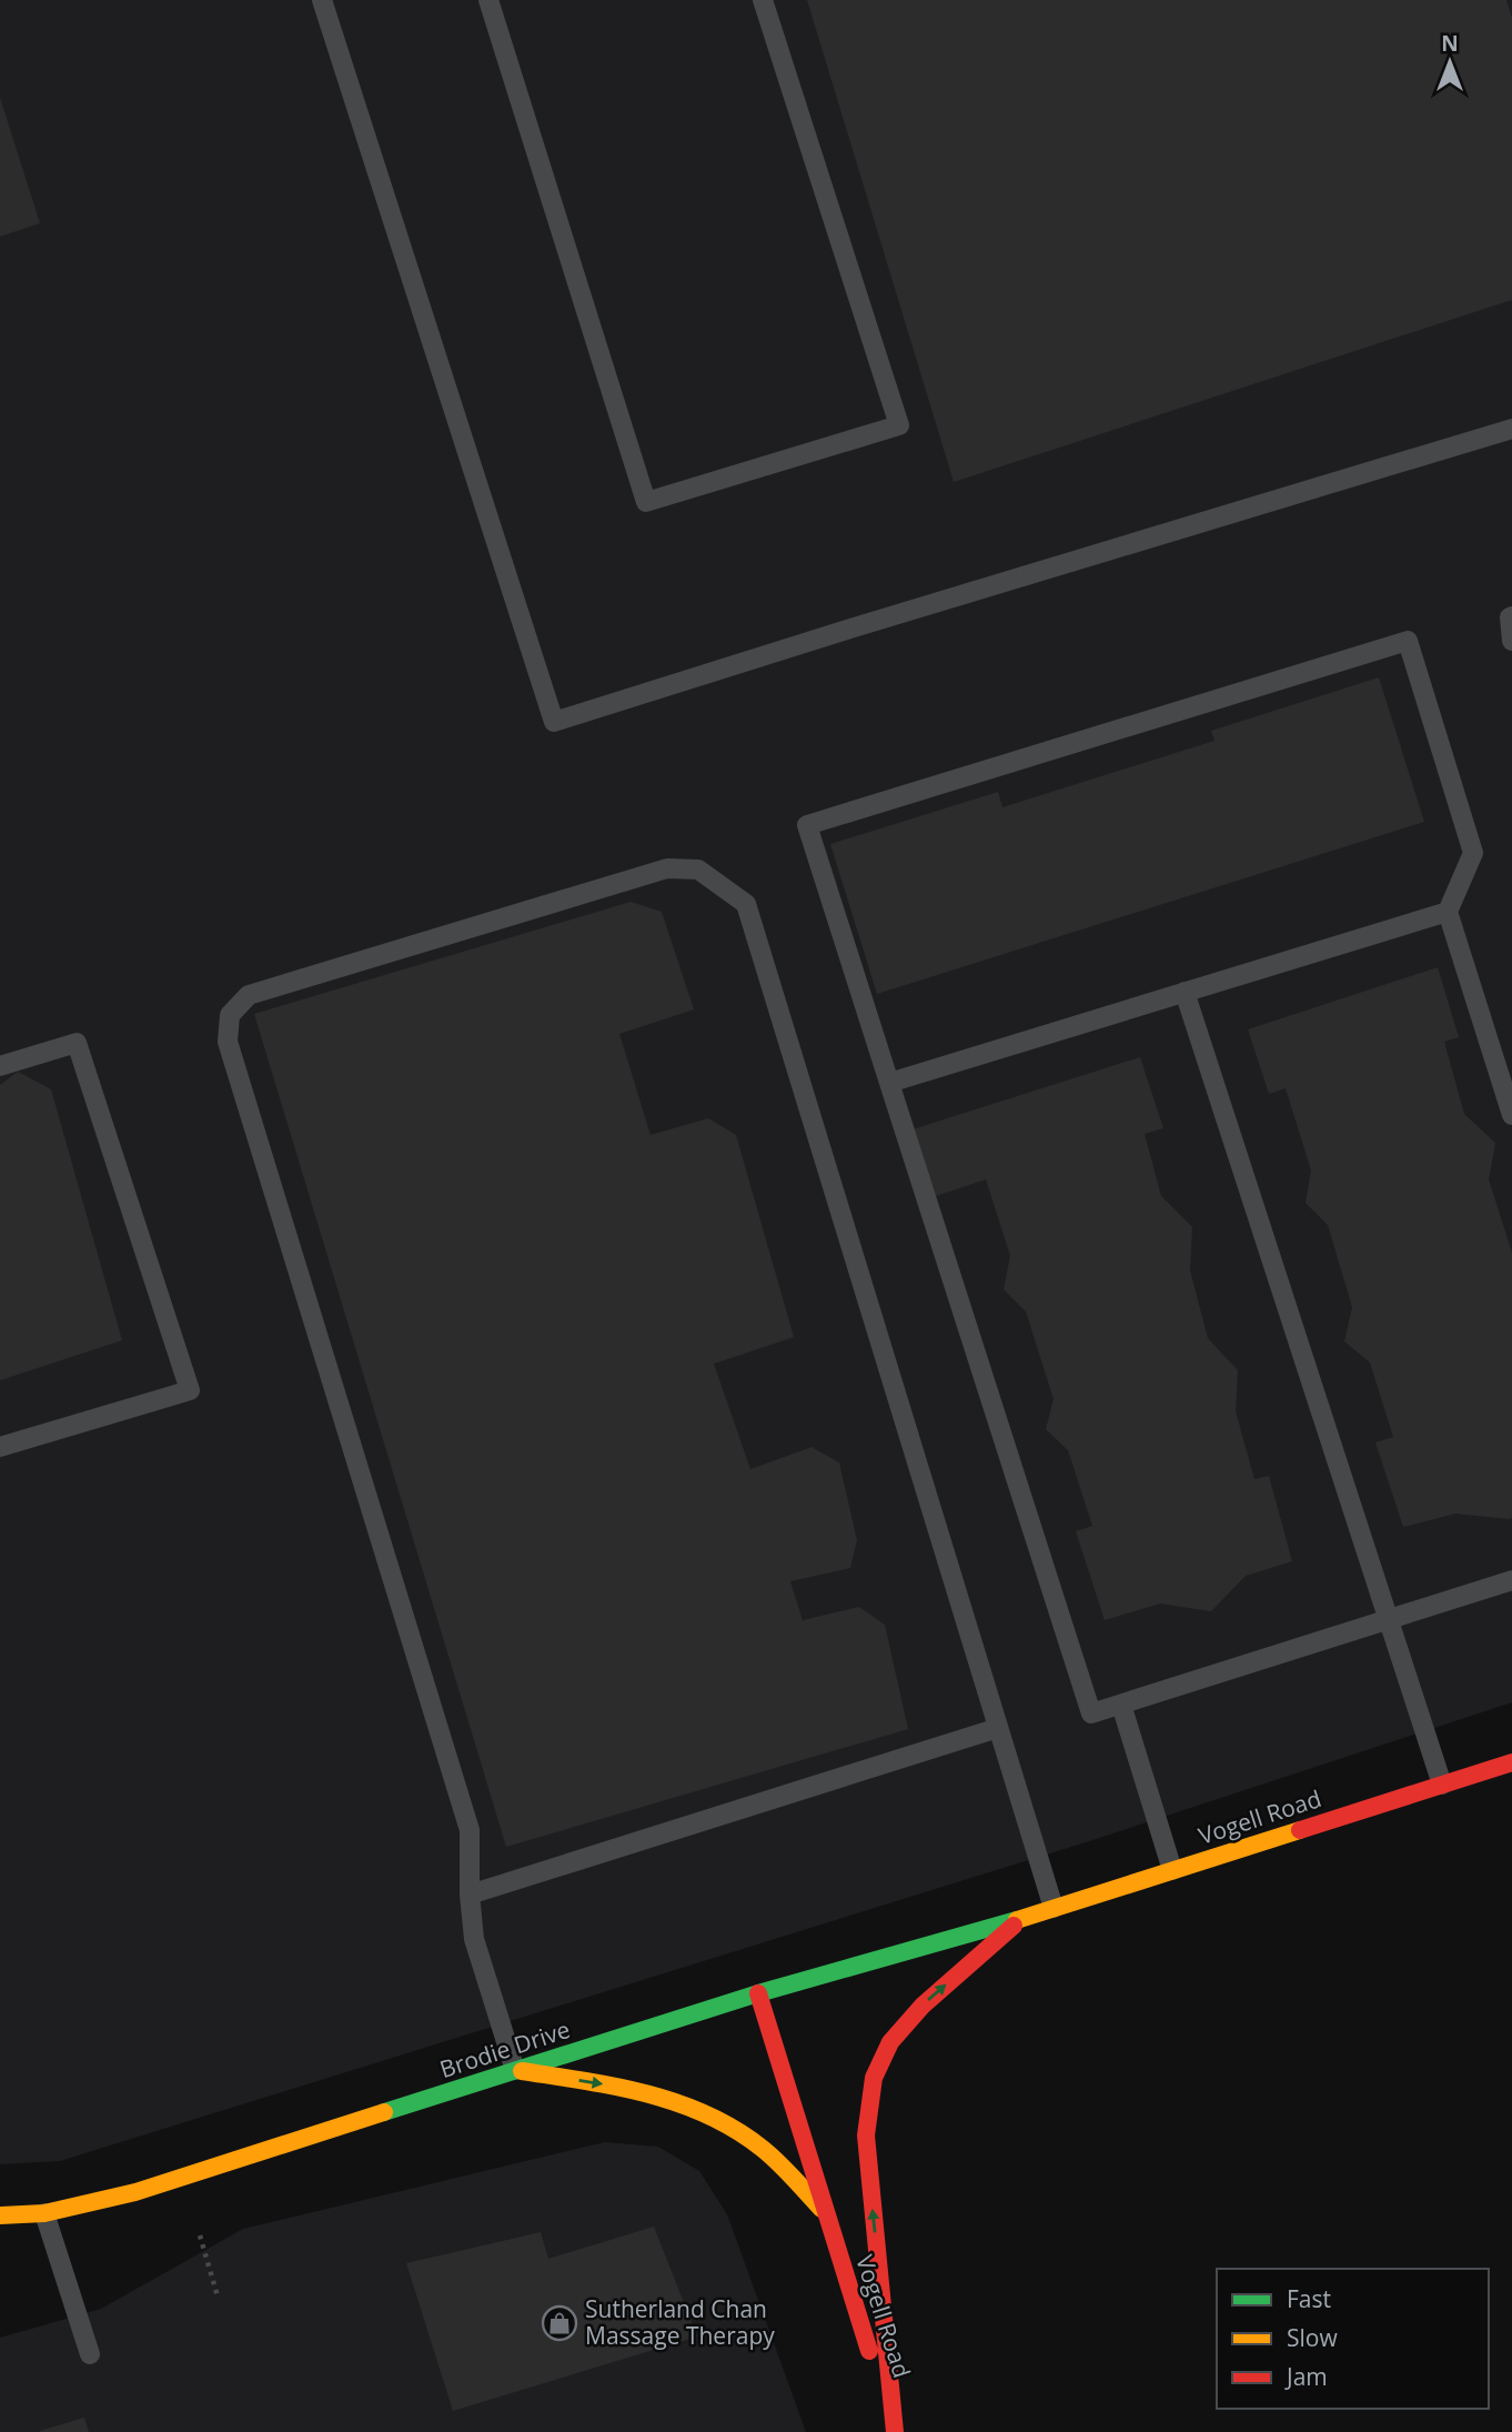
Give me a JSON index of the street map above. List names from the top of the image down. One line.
{"streets":{"street":["Vogell Road","Brodie Drive"]},"crossings":[["Vogell Road","Brodie Drive"]],"places":{"shop":["Sutherland Chan Massage Therapy"]},"legend":["Fast","Slow","Jam"],"north":"top"}
